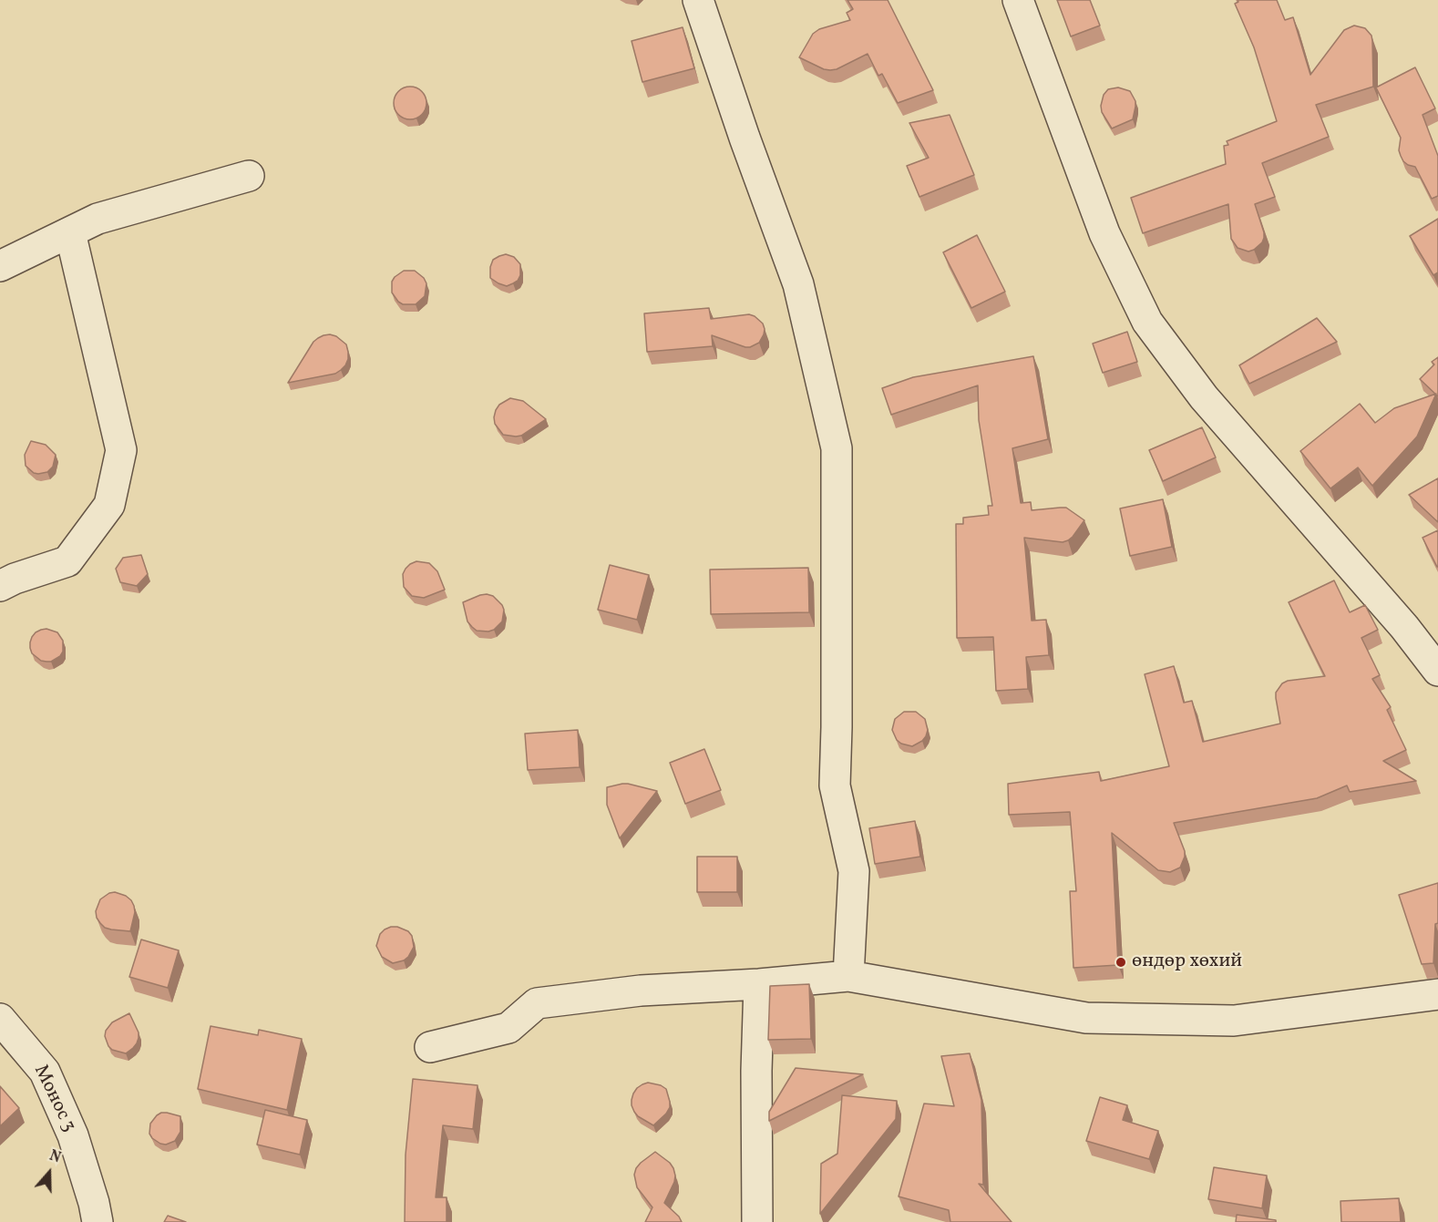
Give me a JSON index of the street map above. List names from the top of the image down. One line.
{"streets":{"street":["Монос 3"]},"places":["өндөр хөхий"],"north":"top"}
